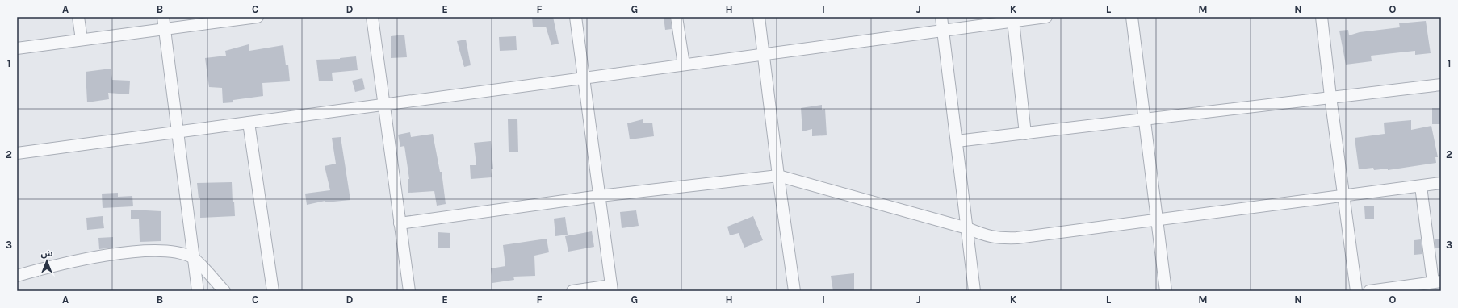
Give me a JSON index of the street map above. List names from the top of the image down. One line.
{"north":"top","grid":{"columns":["A","B","C","D","E","F","G","H","I","J","K","L","M","N","O"],"rows":["1","2","3"]}}
